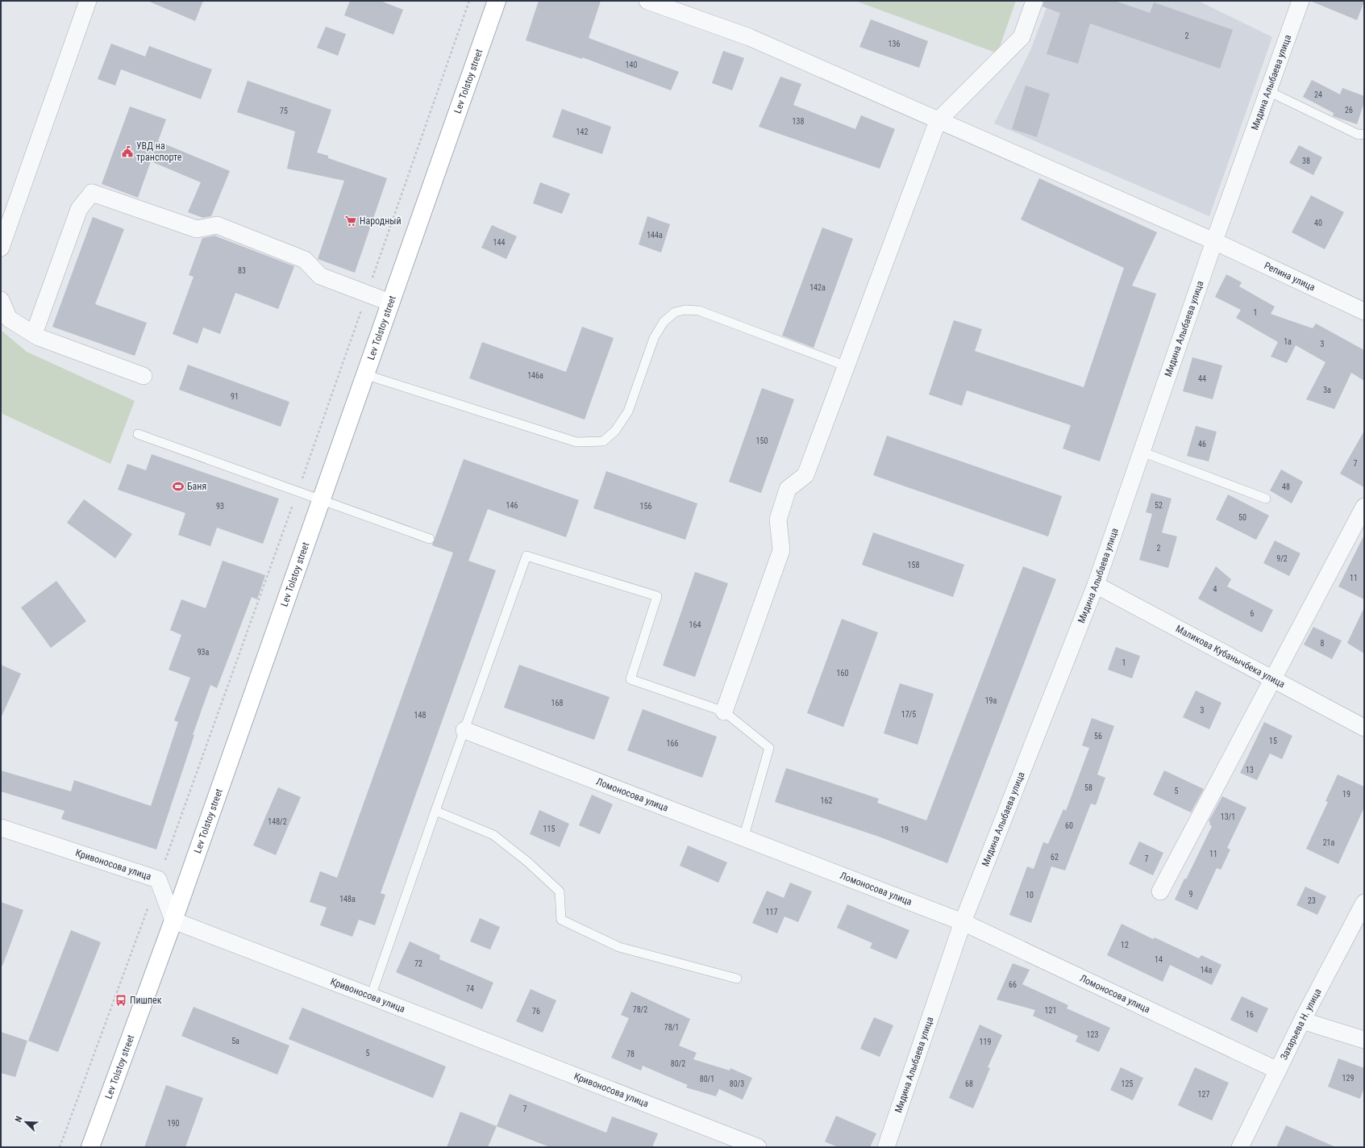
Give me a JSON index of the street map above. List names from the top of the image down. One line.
{"streets":{"main road":["Lev Tolstoy street"],"street":["Мидина Алыбаева улица","Репина улица","Маликова Кубанычбека улица","Ломоносова улица","Кривоносова улица","Захарьева Н. улица"]},"crossings":[["Lev Tolstoy street","Кривоносова улица"],["Мидина Алыбаева улица","Репина улица"],["Мидина Алыбаева улица","Маликова Кубанычбека улица"],["Мидина Алыбаева улица","Ломоносова улица"],["Ломоносова улица","Захарьева Н. улица"]],"places":{"public building":["УВД на транспорте"],"supermarket":["Народный"],"sports":["Баня"],"bus stop":["Пишпек"]},"house_numbers":["2","136","140","24","26","75","138","142","38","40","144а","144","83","142a","1","1а","3","146а","44","3а","91","150","46","7","48","146","52","93","156","50","2","9/2","158","11","4","6","164","8","93а","1","160","19а","168","3","17/5","148","56","15","166","13","58","5","19","162","13/1","148/2","60","115","19","21а","11","62","7","9","10","148а","23","117","12","14","72","14а","66","74","78/2","121","76","16","78/1","123","5a","119","5","78","80/2","129","80/1","80/3","68","125","127","7","190"],"north":"top left"}
